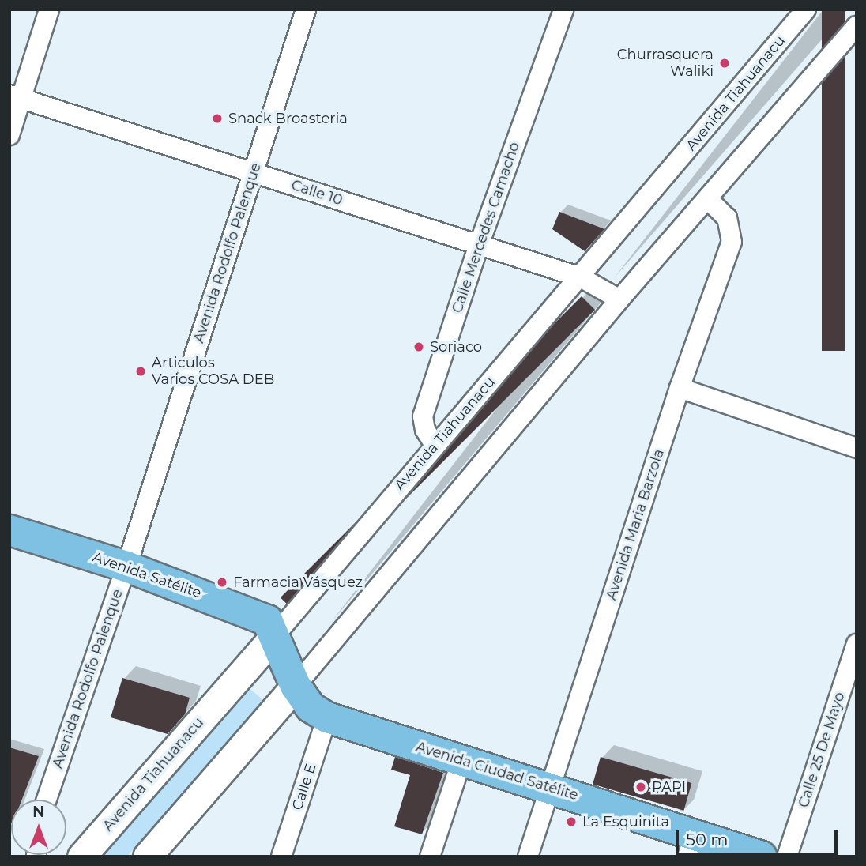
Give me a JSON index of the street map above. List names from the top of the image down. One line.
{"streets":{"main road":["Avenida Tiahuanacu","Avenida Satélite","Avenida Ciudad Satélite"],"street":["Calle 10","Calle Mercedes Camacho","Avenida Rodolfo Palenque","Avenida Maria Barzola","Calle 25 De Mayo","Calle E"]},"crossings":[["Avenida Tiahuanacu","Calle 10"],["Avenida Tiahuanacu","Calle Mercedes Camacho"],["Avenida Tiahuanacu","Avenida Satélite"],["Avenida Tiahuanacu","Avenida Ciudad Satélite"],["Calle 10","Calle Mercedes Camacho"],["Calle 10","Avenida Rodolfo Palenque"],["Avenida Rodolfo Palenque","Avenida Satélite"],["Avenida Maria Barzola","Avenida Ciudad Satélite"],["Avenida Satélite","Avenida Ciudad Satélite"],["Avenida Ciudad Satélite","Calle E"]],"places":["Churrasquera Waliki","Snack Broasteria","Soriaco","Articulos Varios COSA DEB","Farmacia Vásquez","PAPI","La Esquinita"],"scale_bar":"50 m","north":"top"}
